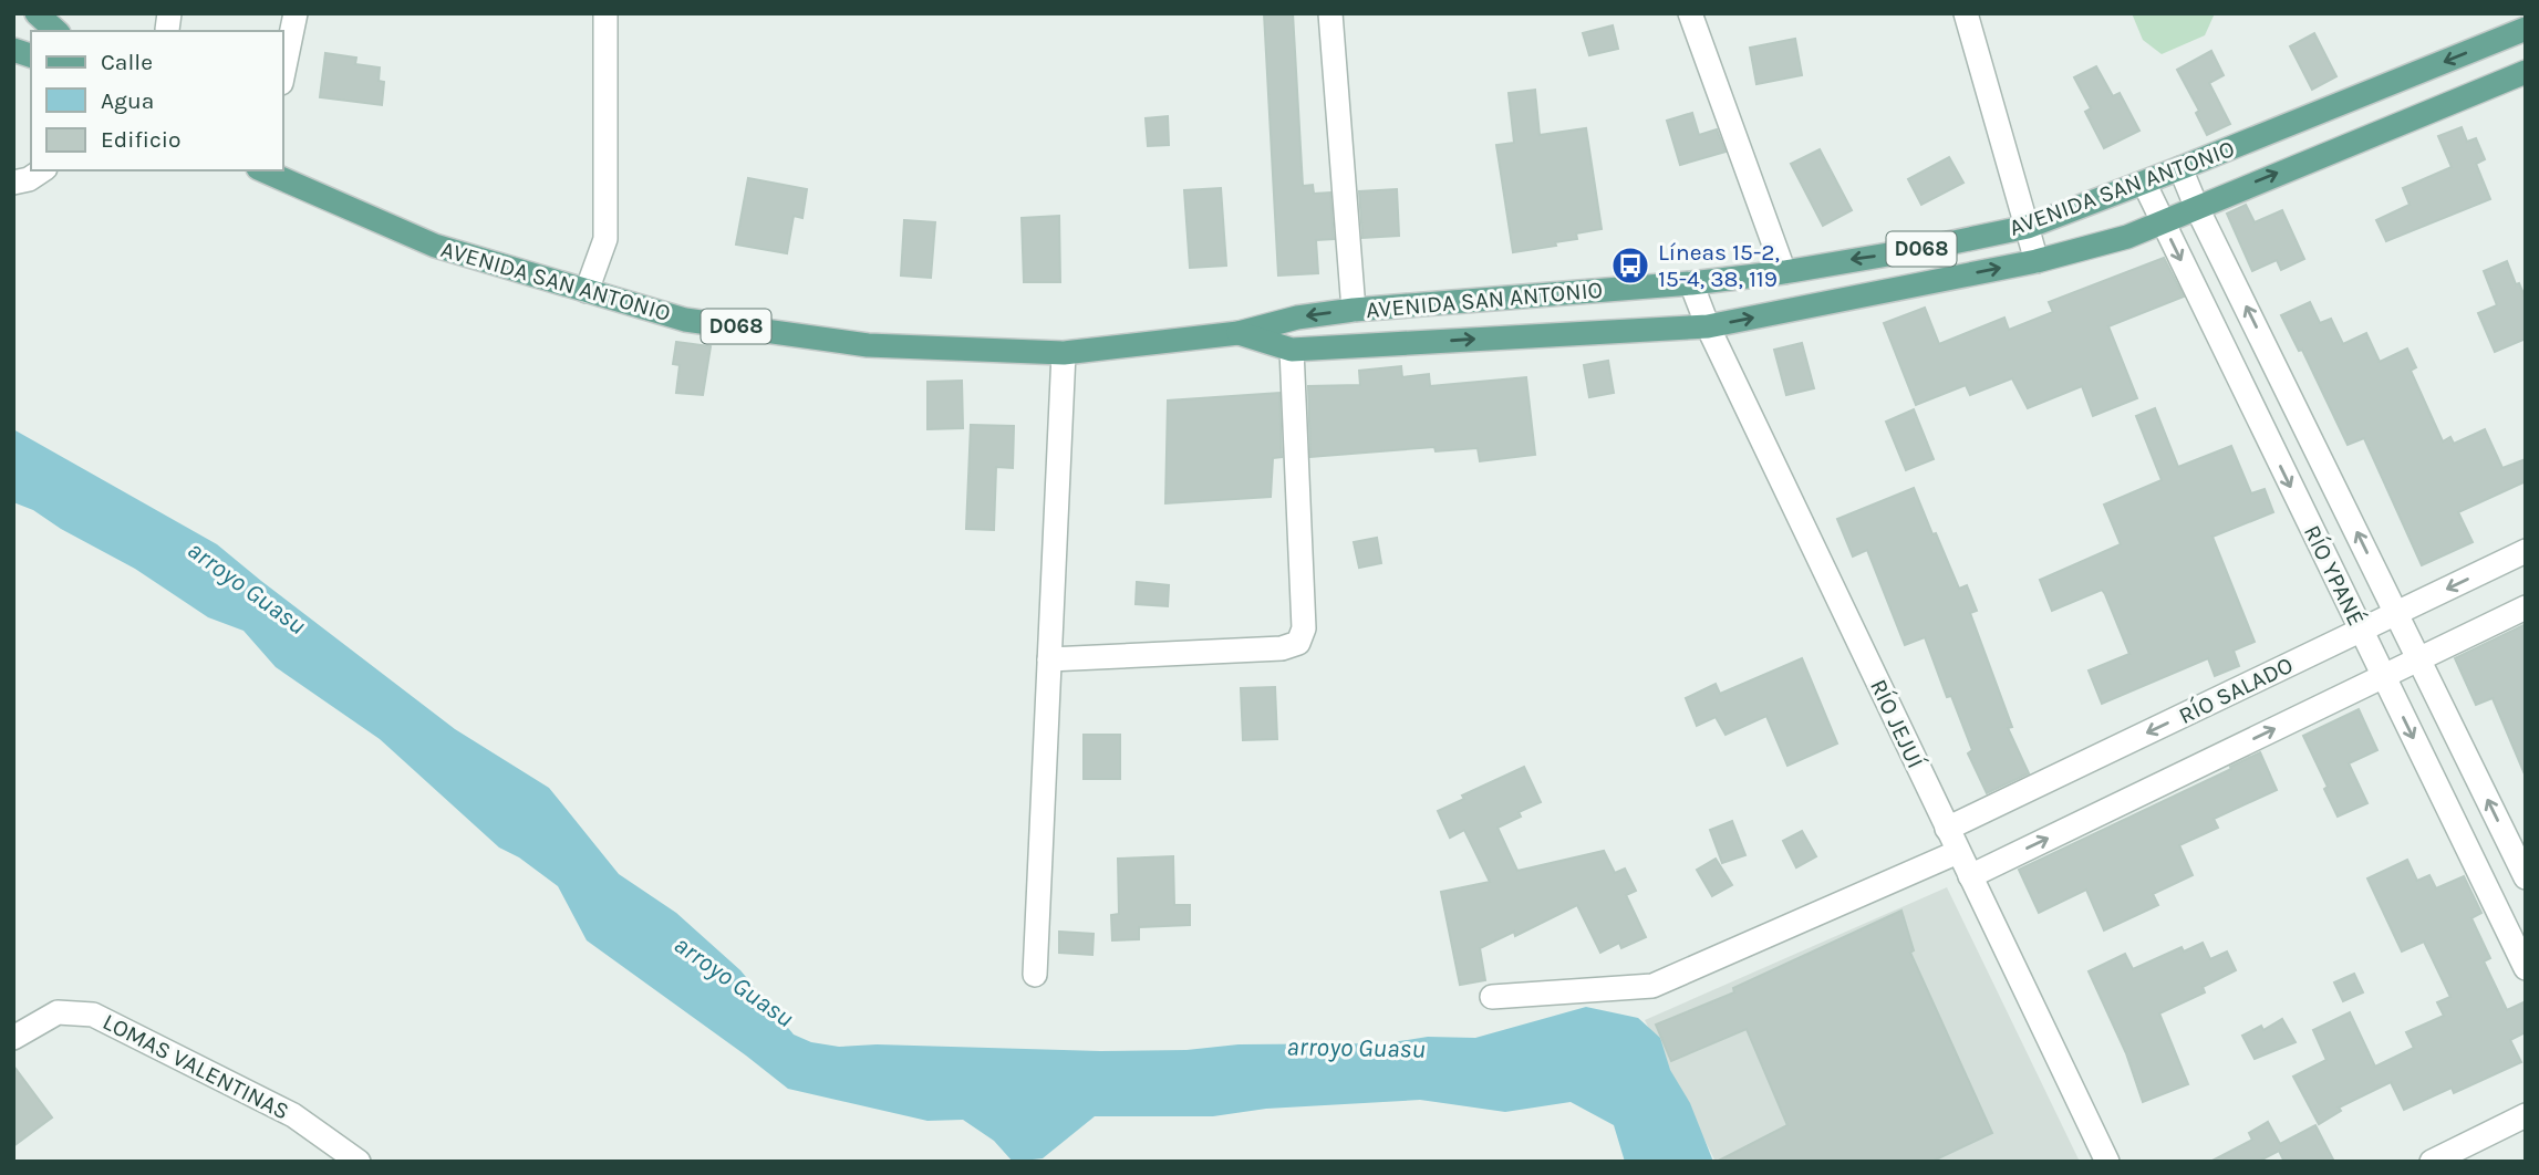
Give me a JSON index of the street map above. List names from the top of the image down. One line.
{"streets":{"main road":["AVENIDA SAN ANTONIO","D068"],"street":["RÍO YPANÉ","RÍO SALADO","RÍO JEJUÍ","LOMAS VALENTINAS"]},"crossings":[["AVENIDA SAN ANTONIO","RÍO YPANÉ"],["AVENIDA SAN ANTONIO","RÍO JEJUÍ"],["RÍO YPANÉ","RÍO SALADO"],["RÍO SALADO","RÍO JEJUÍ"]],"water":["arroyo Guasu"],"places":{"bus stop":["Líneas 15-2, 15-4, 38, 119"]},"legend":["Calle","Agua","Edificio"]}
